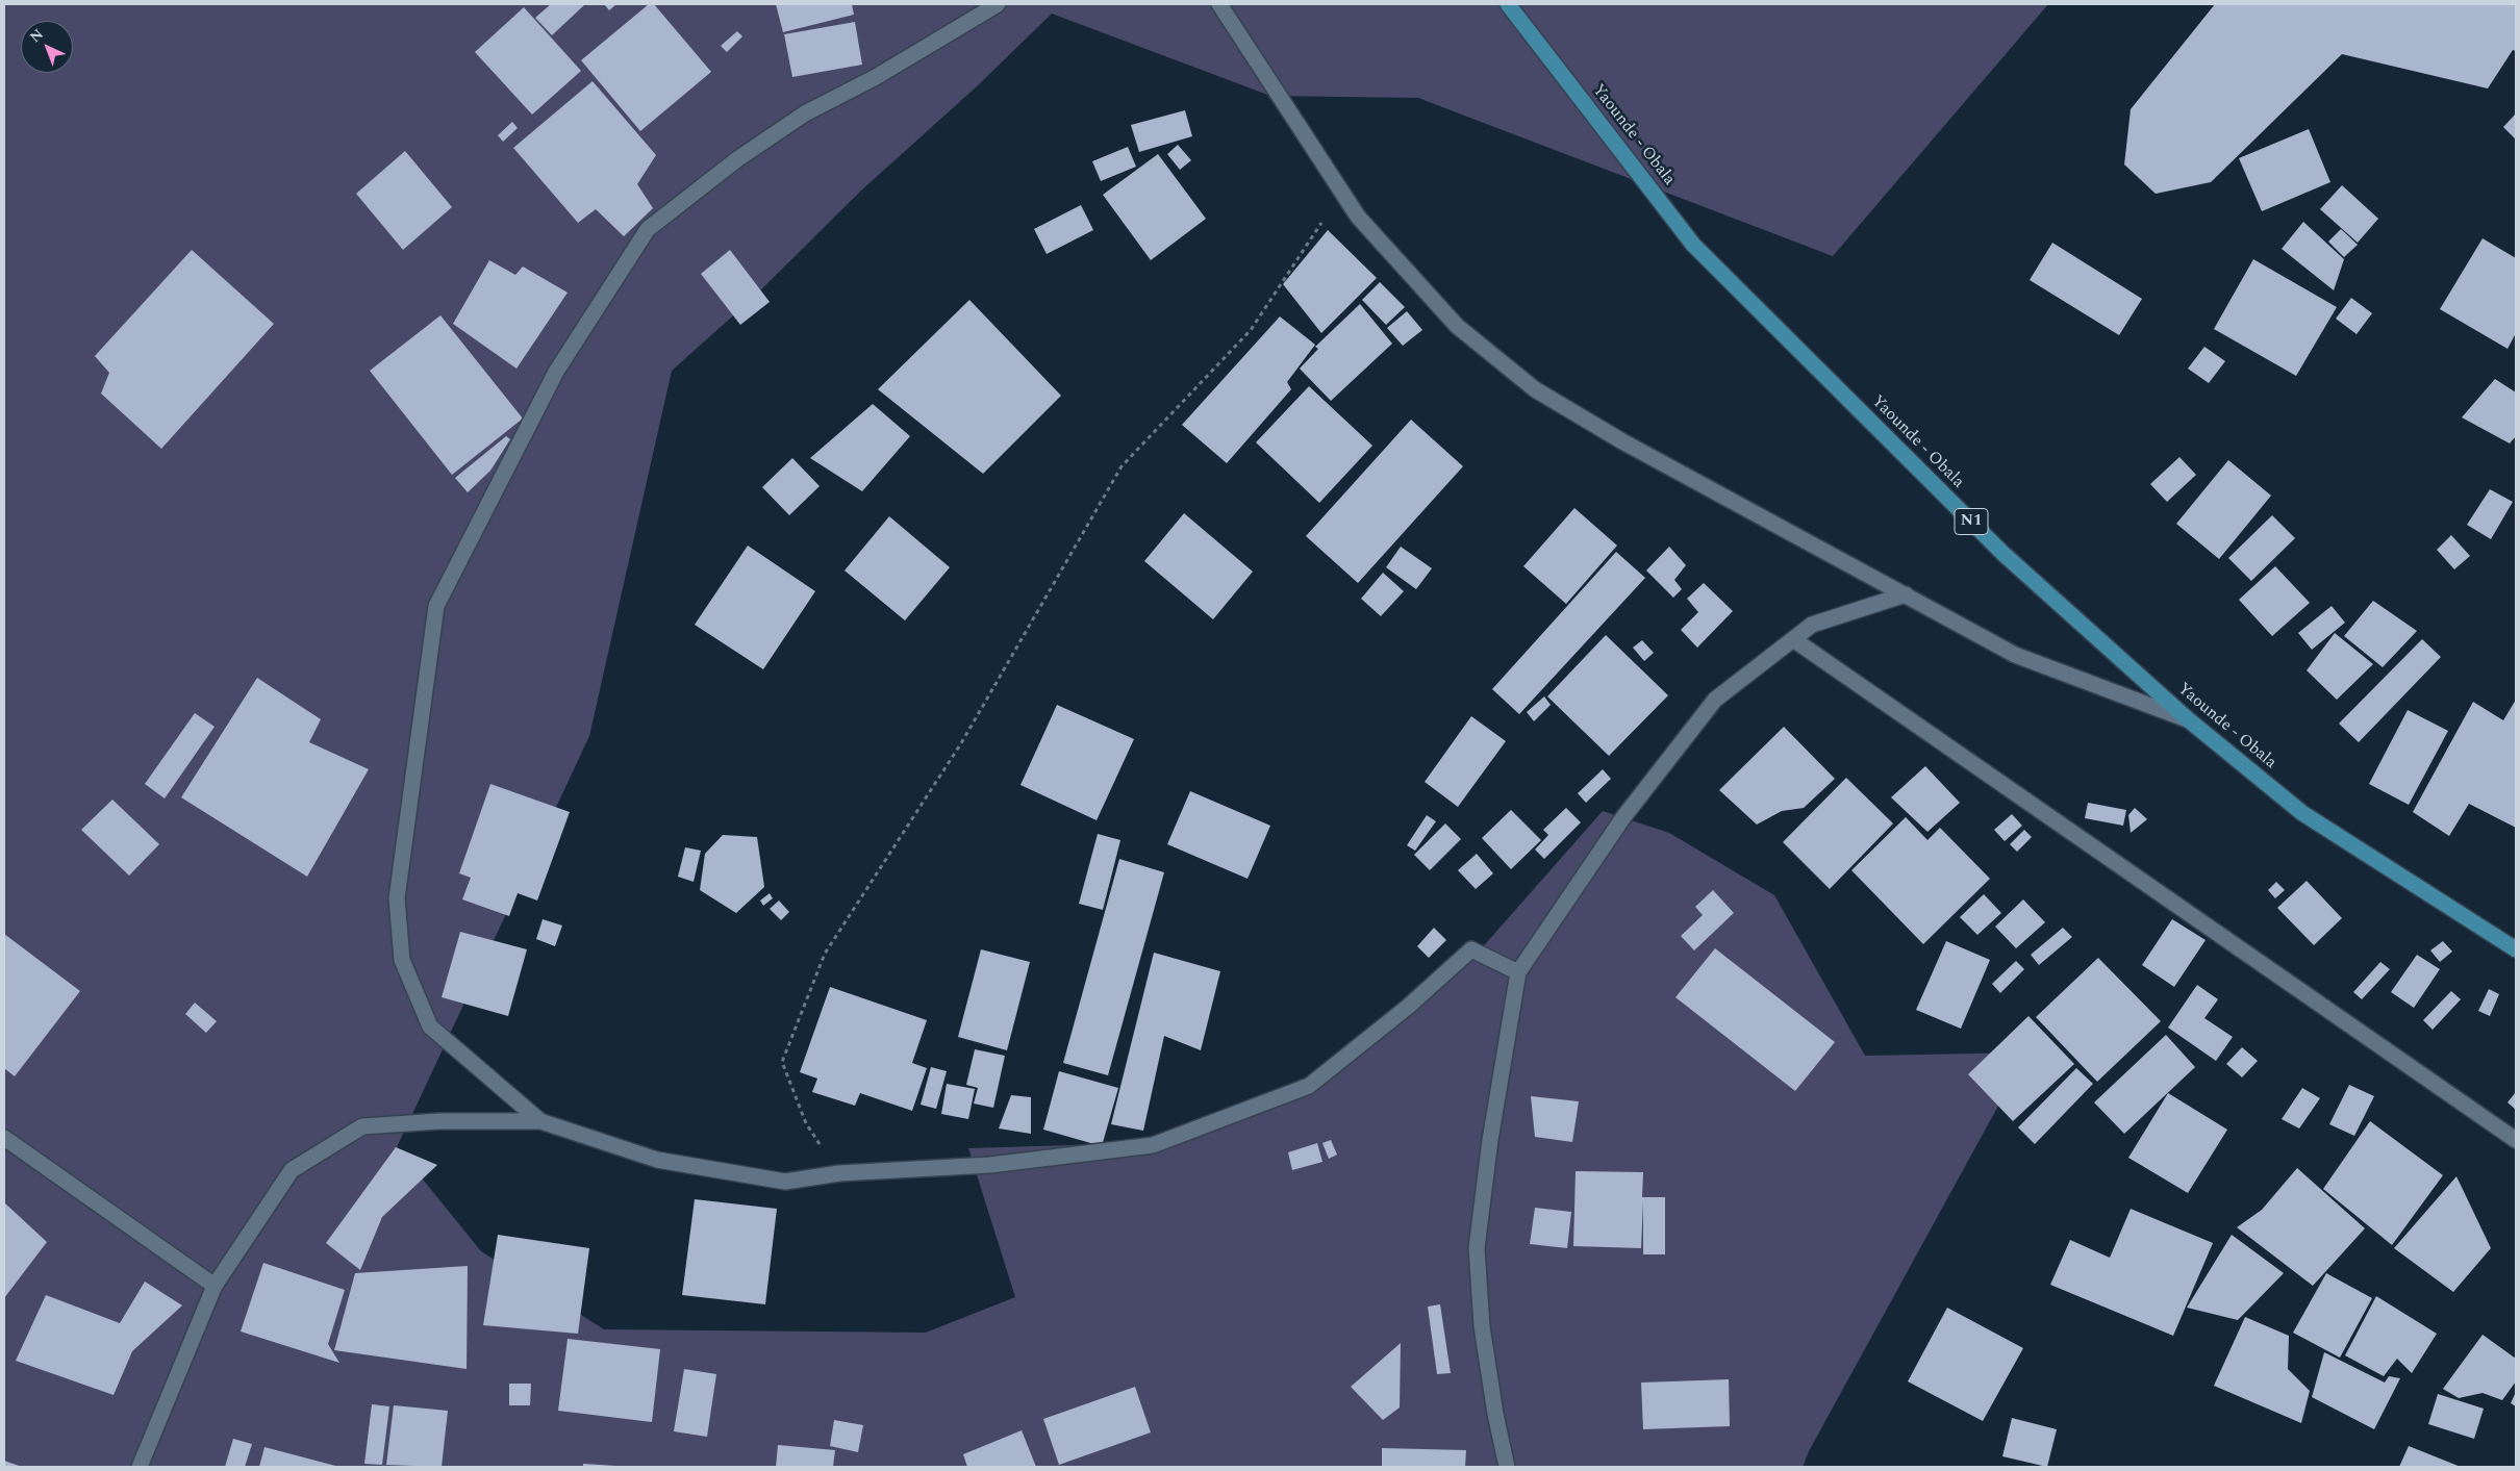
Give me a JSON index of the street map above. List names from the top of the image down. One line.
{"streets":{"highway":["Yaounde - Obala","N1"]},"north":"top left"}
